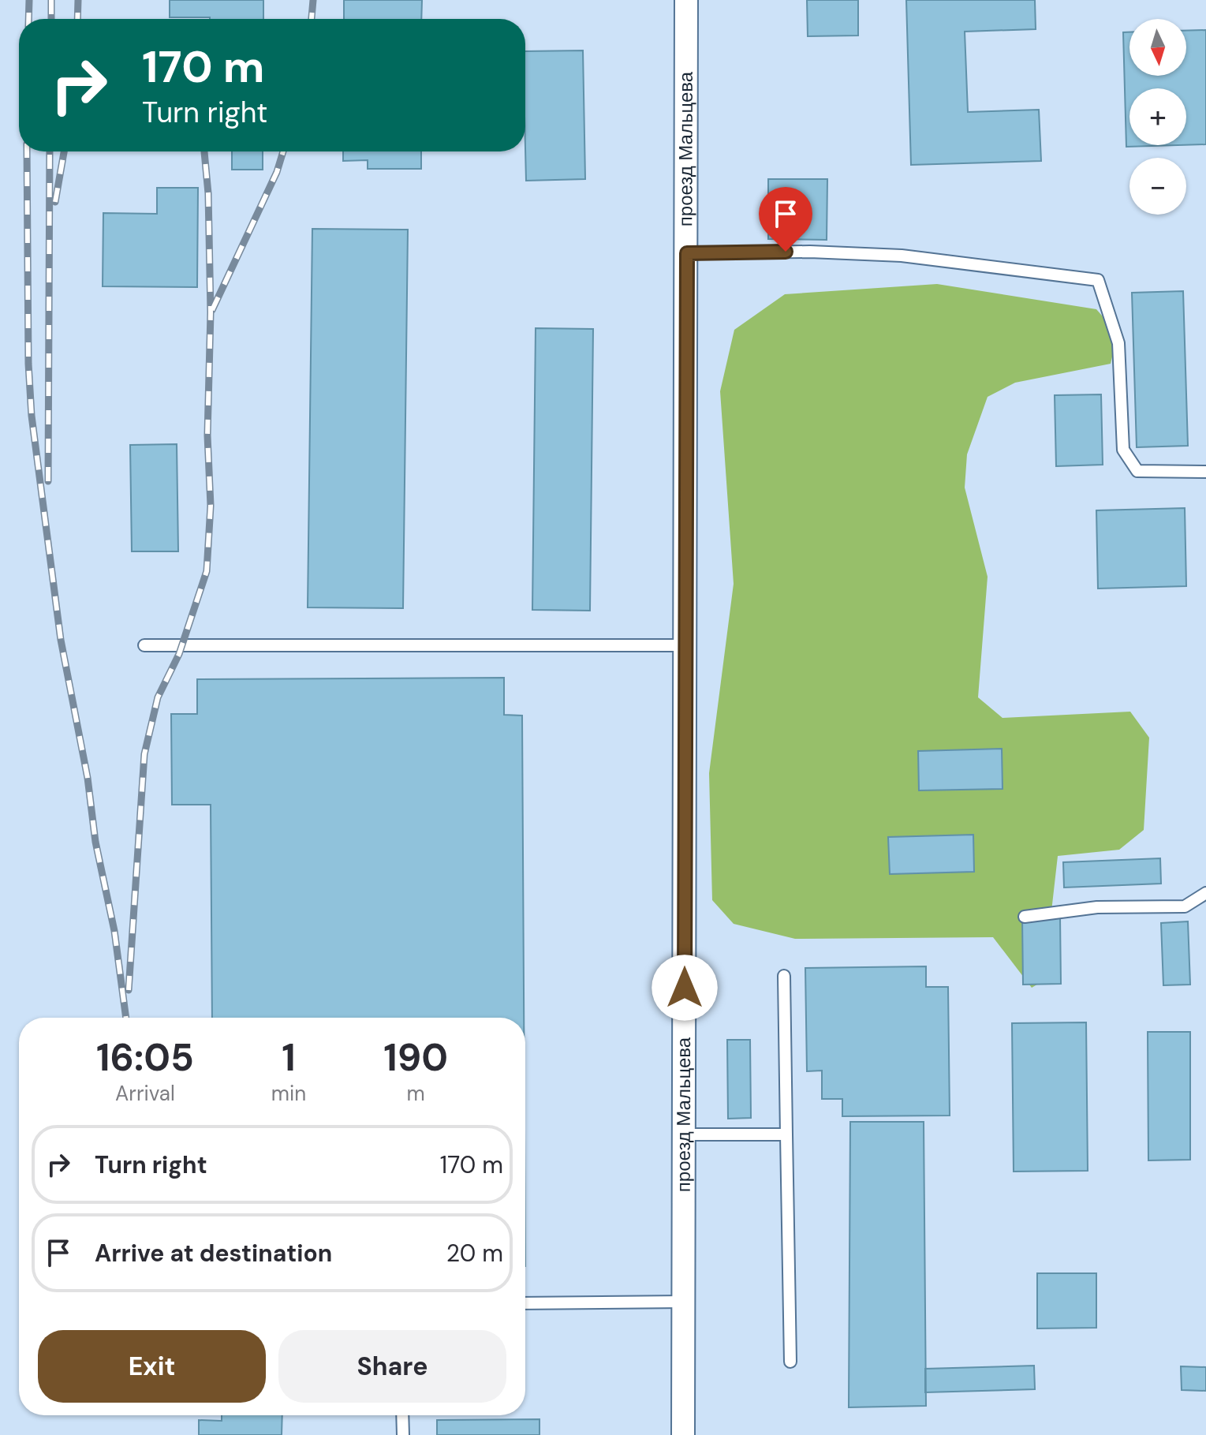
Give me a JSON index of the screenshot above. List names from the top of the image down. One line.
{"streets":{"street":["проезд Мальцева"]},"north":"bottom","page":{"map_buttons":["+","−"],"turn":["170 m","Turn right"],"eta":["16:05","Arrival","1","min","190","m"],"list":[{"name":"Turn right","value":"170 m"},{"name":"Arrive at destination","value":"20 m"}],"buttons":["Exit","Share"]}}
